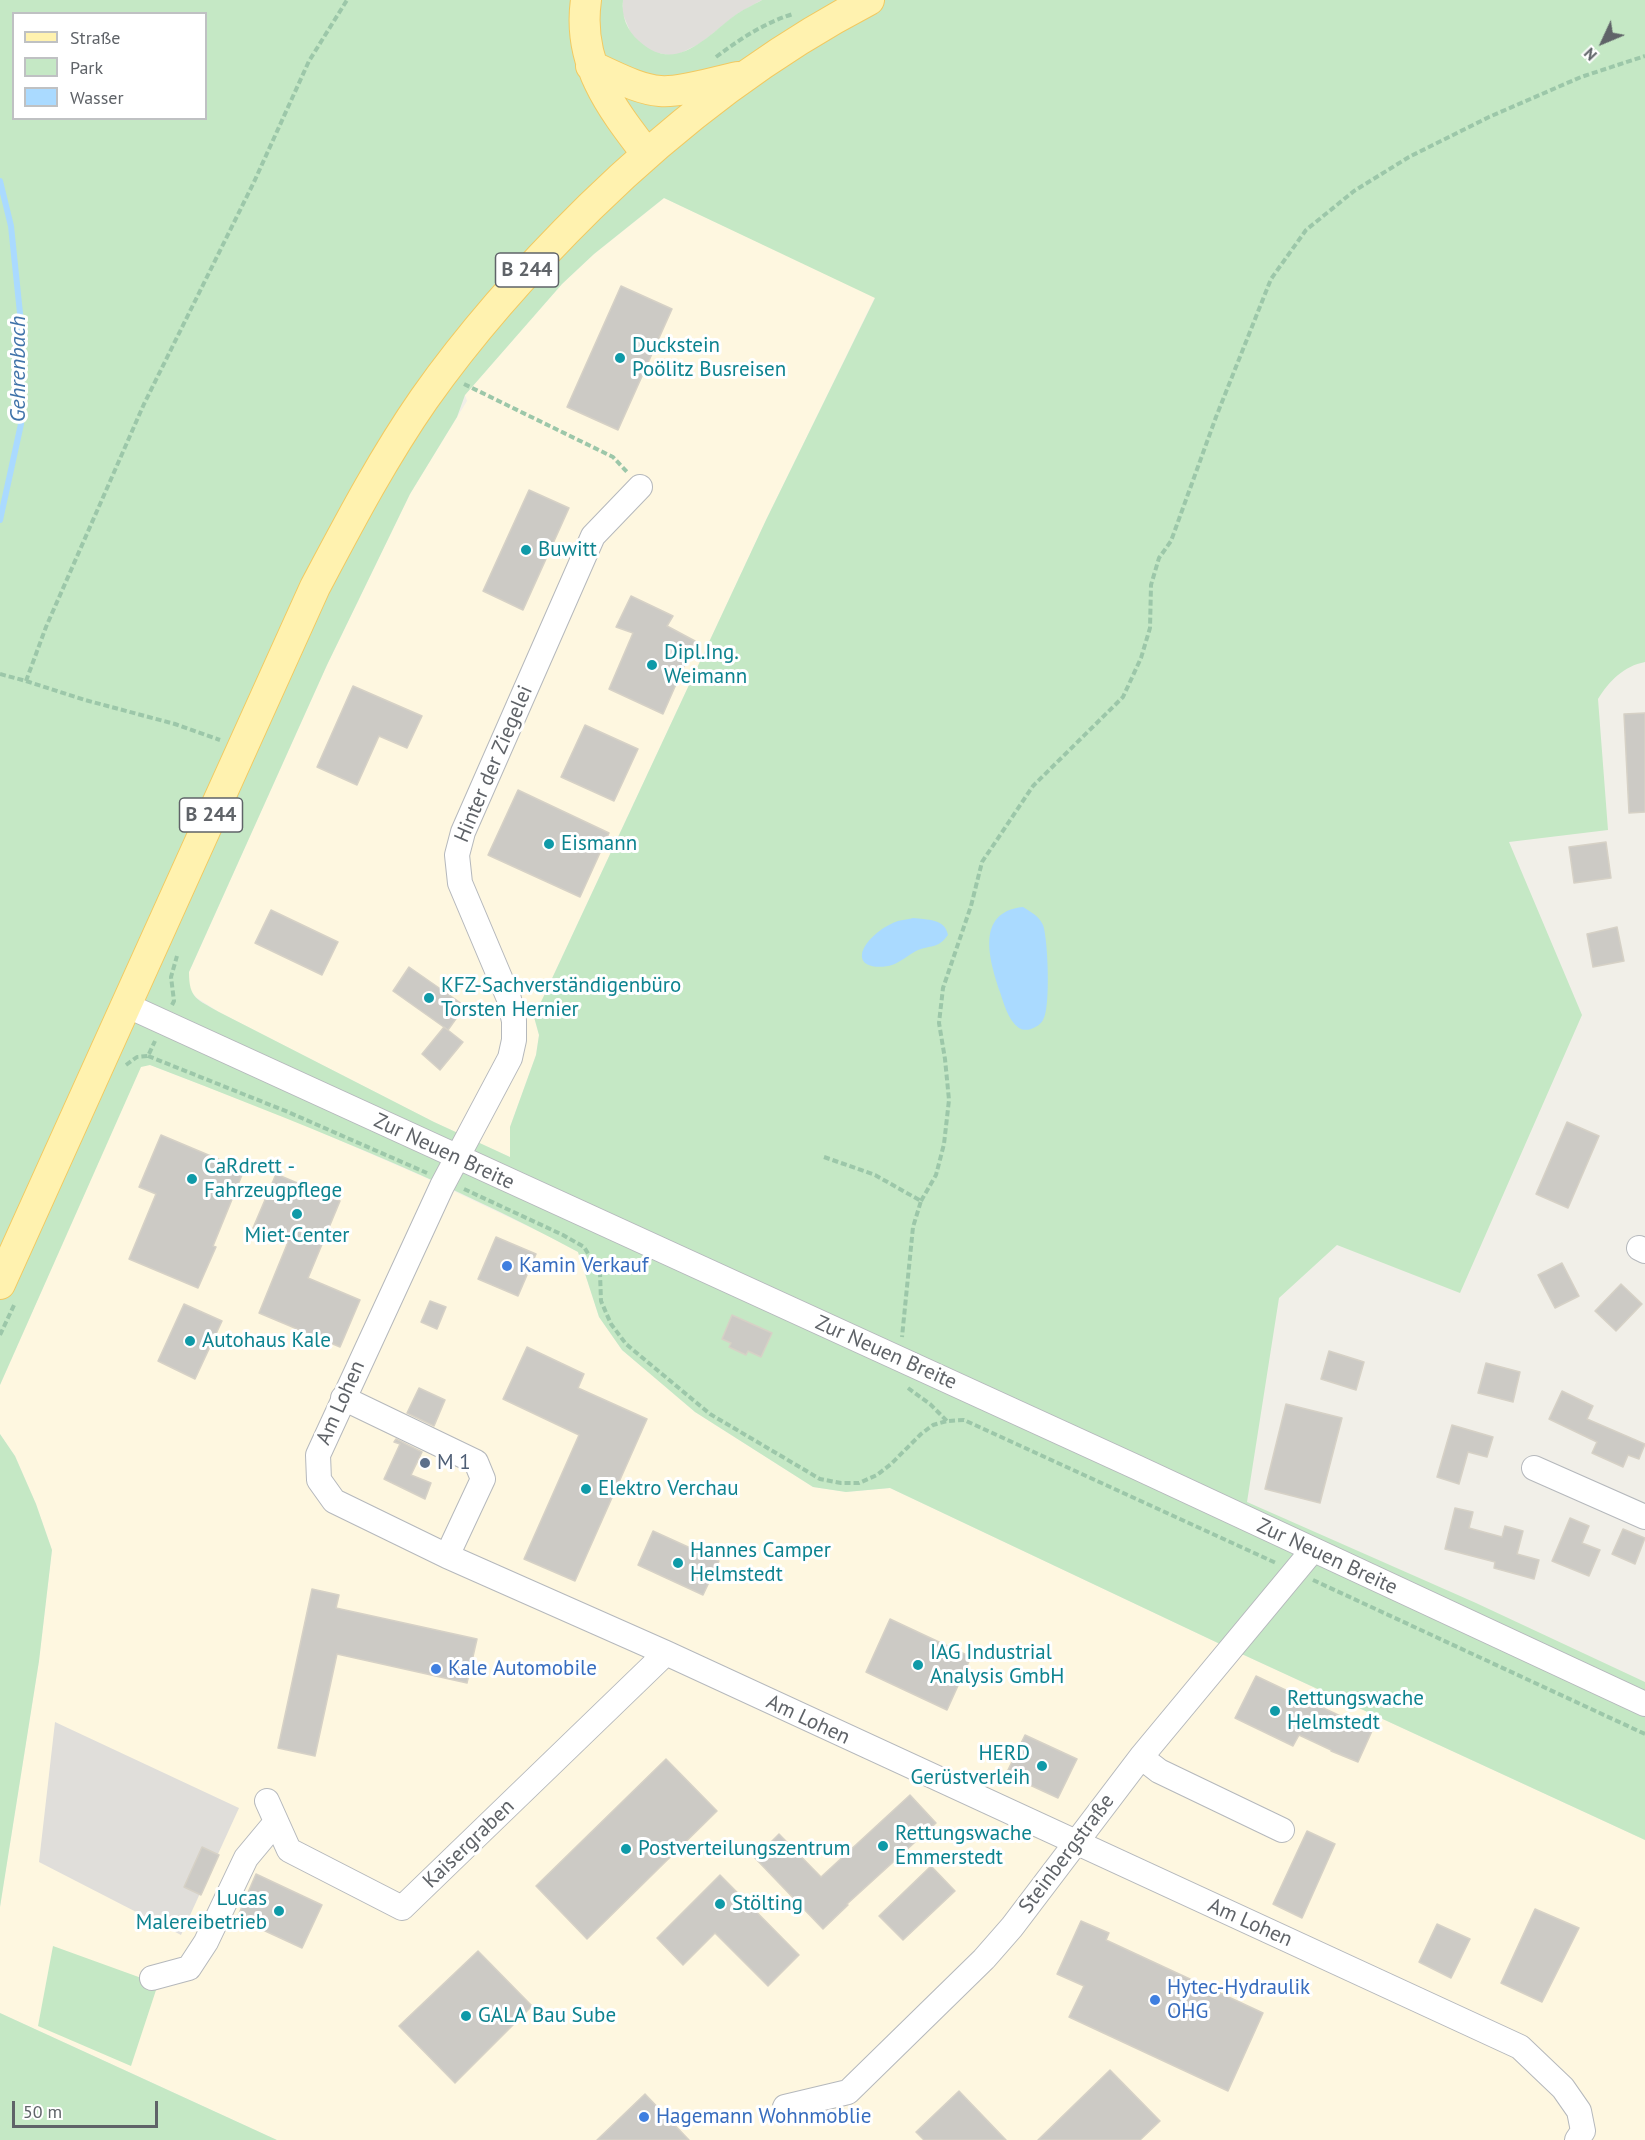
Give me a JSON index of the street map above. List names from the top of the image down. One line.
{"streets":{"main road":["B 244"],"street":["Hinter der Ziegelei","Zur Neuen Breite","Am Lohen","Kaisergraben","Steinbergstraße"]},"crossings":[["B 244","Zur Neuen Breite"],["Hinter der Ziegelei","Zur Neuen Breite"],["Hinter der Ziegelei","Am Lohen"],["Zur Neuen Breite","Am Lohen"],["Zur Neuen Breite","Steinbergstraße"],["Am Lohen","Kaisergraben"],["Am Lohen","Steinbergstraße"]],"water":["Gehrenbach"],"places":["Duckstein Poölitz Busreisen","Buwitt","Dipl.Ing. Weimann","Eismann","KFZ-Sachverständigenbüro Torsten Hernier","CaRdrett - Fahrzeugpflege","Miet-Center","Kamin Verkauf","Autohaus Kale","M 1","Elektro Verchau","Hannes Camper Helmstedt","IAG Industrial Analysis GmbH","Kale Automobile","Rettungswache Helmstedt","HERD Gerüstverleih","Rettungswache Emmerstedt","Postverteilungszentrum","Stölting","Lucas Malereibetrieb","Hytec-Hydraulik OHG","GALA Bau Sube","Hagemann Wohnmoblie"],"legend":["Straße","Park","Wasser"],"scale_bar":"50 m","north":"bottom left"}
